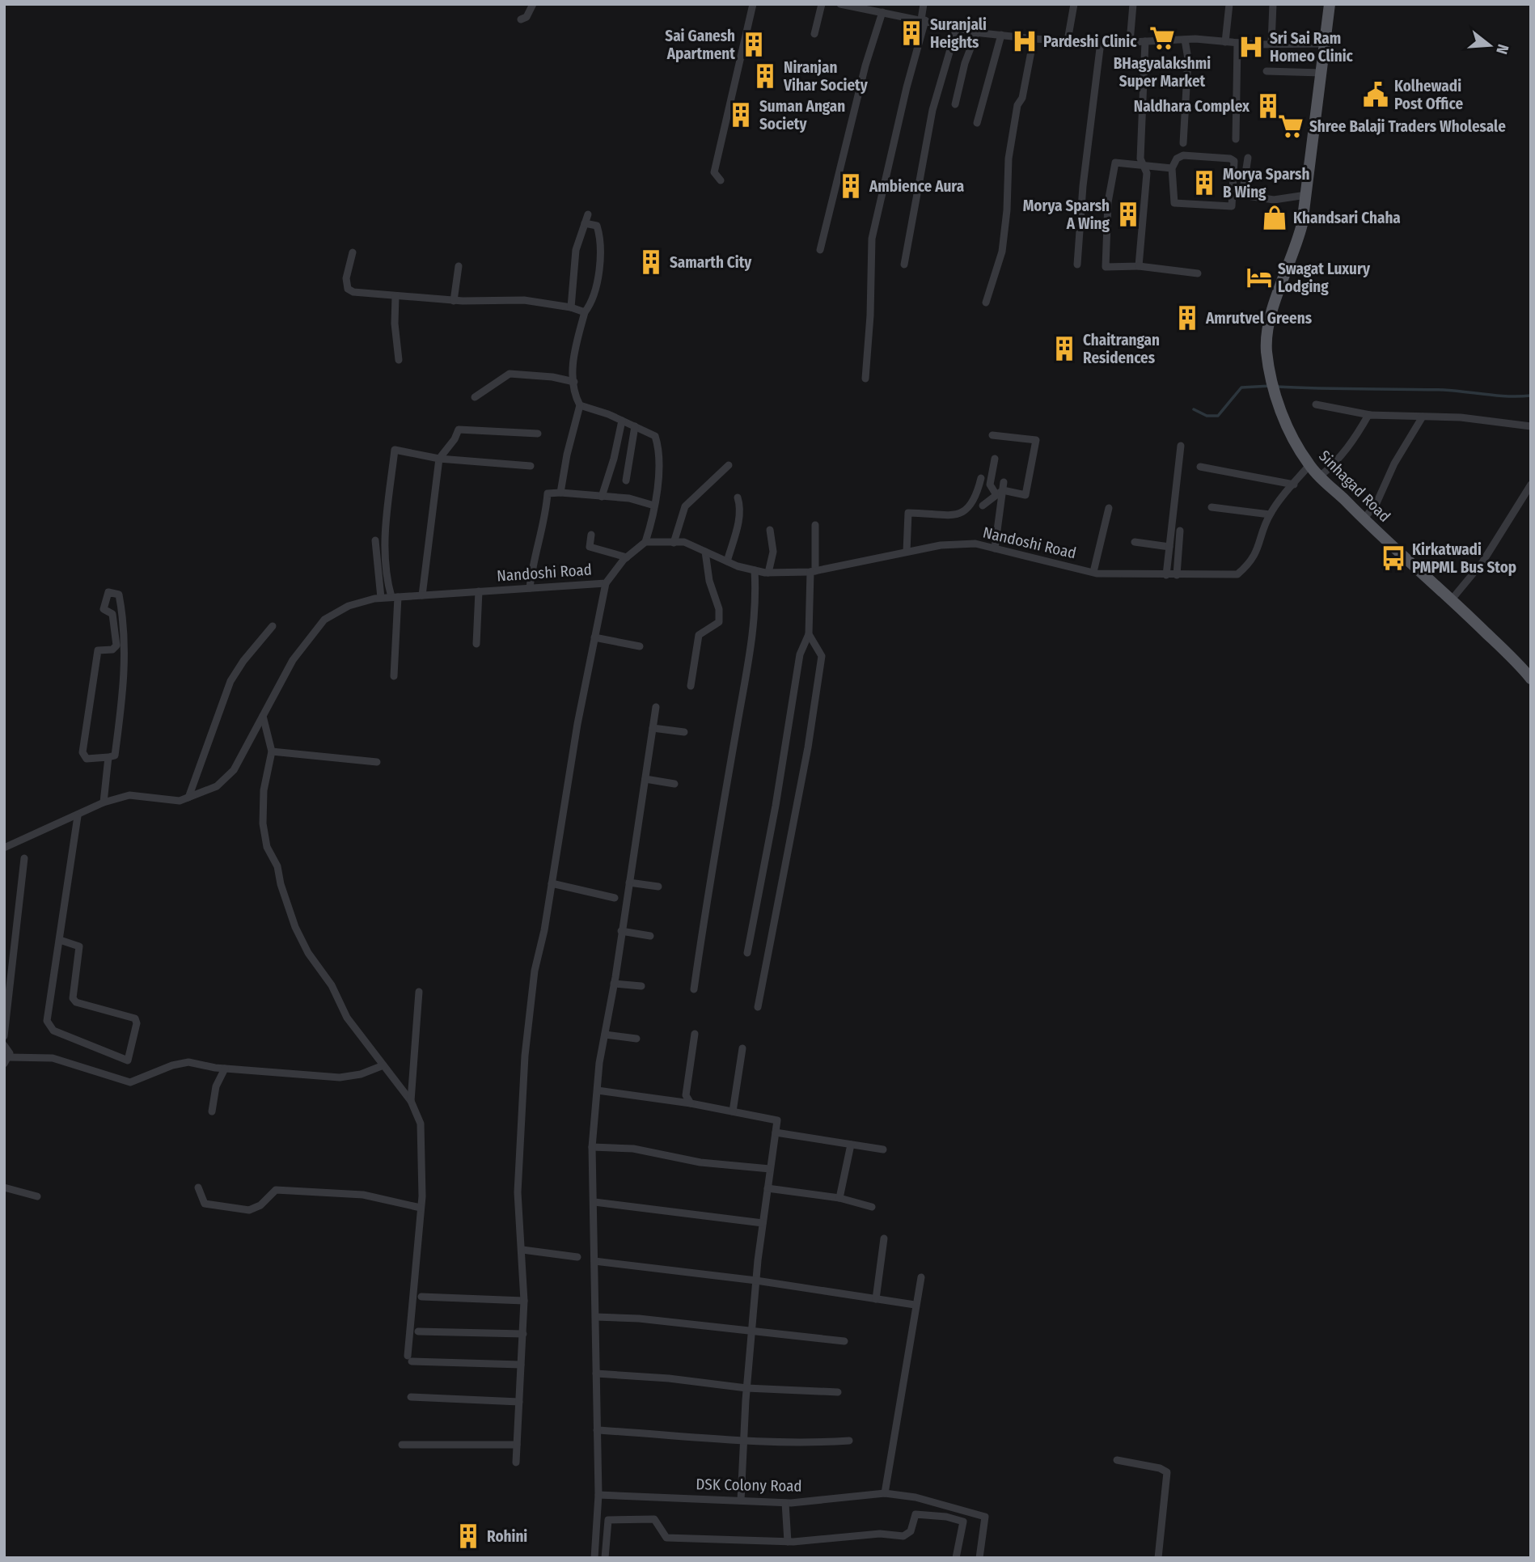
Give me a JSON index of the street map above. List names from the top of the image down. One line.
{"streets":{"main road":["Sinhagad Road"],"street":["Nandoshi Road","DSK Colony Road"]},"crossings":[["Sinhagad Road","Nandoshi Road"]],"places":{"building":["Suranjali Heights","Sai Ganesh Apartment","Niranjan Vihar Society","Naldhara Complex","Suman Angan Society","Morya Sparsh B Wing","Ambience Aura","Morya Sparsh A Wing","Samarth City","Amrutvel Greens","Chaitrangan Residences","Rohini"],"supermarket":["BHagyalakshmi Super Market","Shree Balaji Traders Wholesale"],"hospital":["Pardeshi Clinic","Sri Sai Ram Homeo Clinic"],"public building":["Kolhewadi Post Office"],"shop":["Khandsari Chaha"],"hotel":["Swagat Luxury Lodging"],"bus stop":["Kirkatwadi PMPML Bus Stop"]},"north":"right"}
